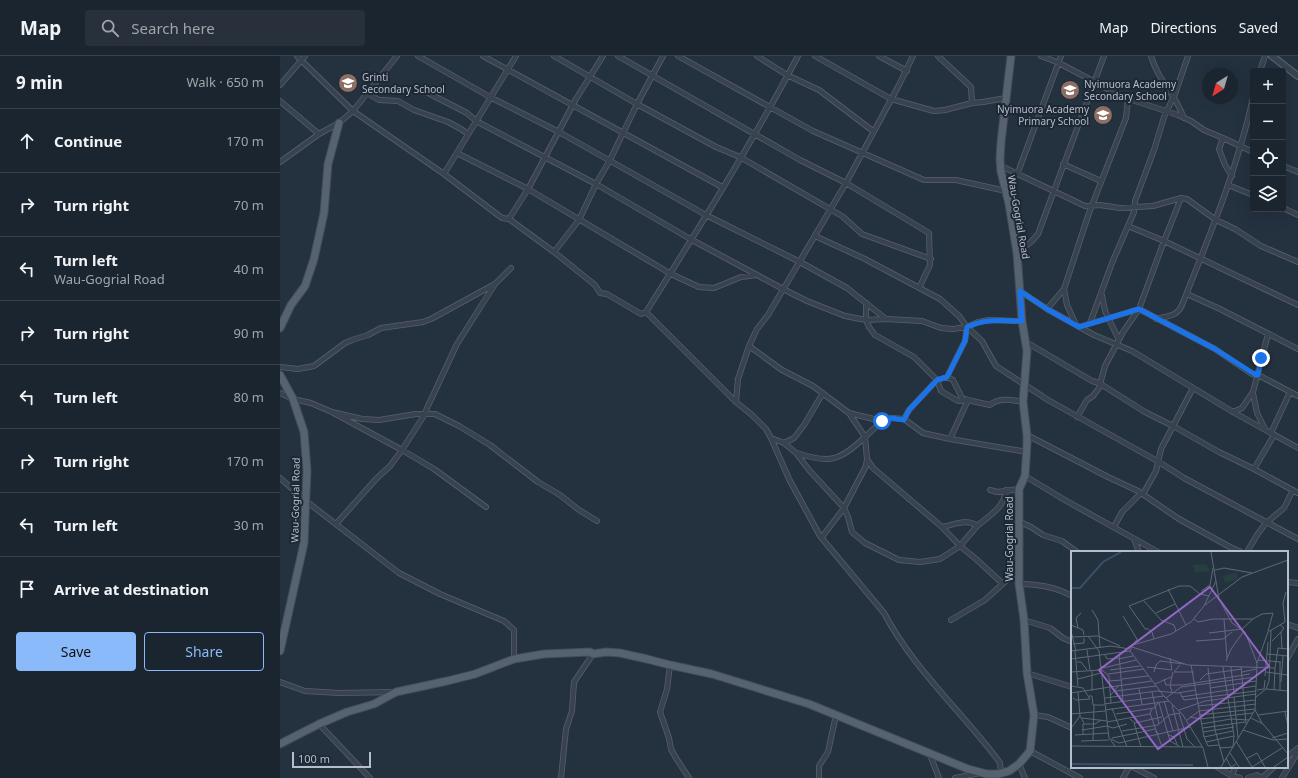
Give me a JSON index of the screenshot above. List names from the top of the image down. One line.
{"streets":{"main road":["Wau-Gogrial Road"]},"places":{"school or university":["Grinti Secondary School","Nyimuora Academy Secondary School","Nyimuora Academy Primary School"]},"scale_bar":"100 m","north":"bottom left","page":{"header":"Map","search":"Search here","nav":["Map","Directions","Saved"],"heading":["9 min","Walk · 650 m"],"map_buttons":["+","−"],"list":[["Continue","170 m"],["Turn right","70 m"],["Turn left","Wau-Gogrial Road","40 m"],["Turn right","90 m"],["Turn left","80 m"],["Turn right","170 m"],["Turn left","30 m"],"Arrive at destination"],"buttons":["Save","Share"],"scale":"100 m"}}
